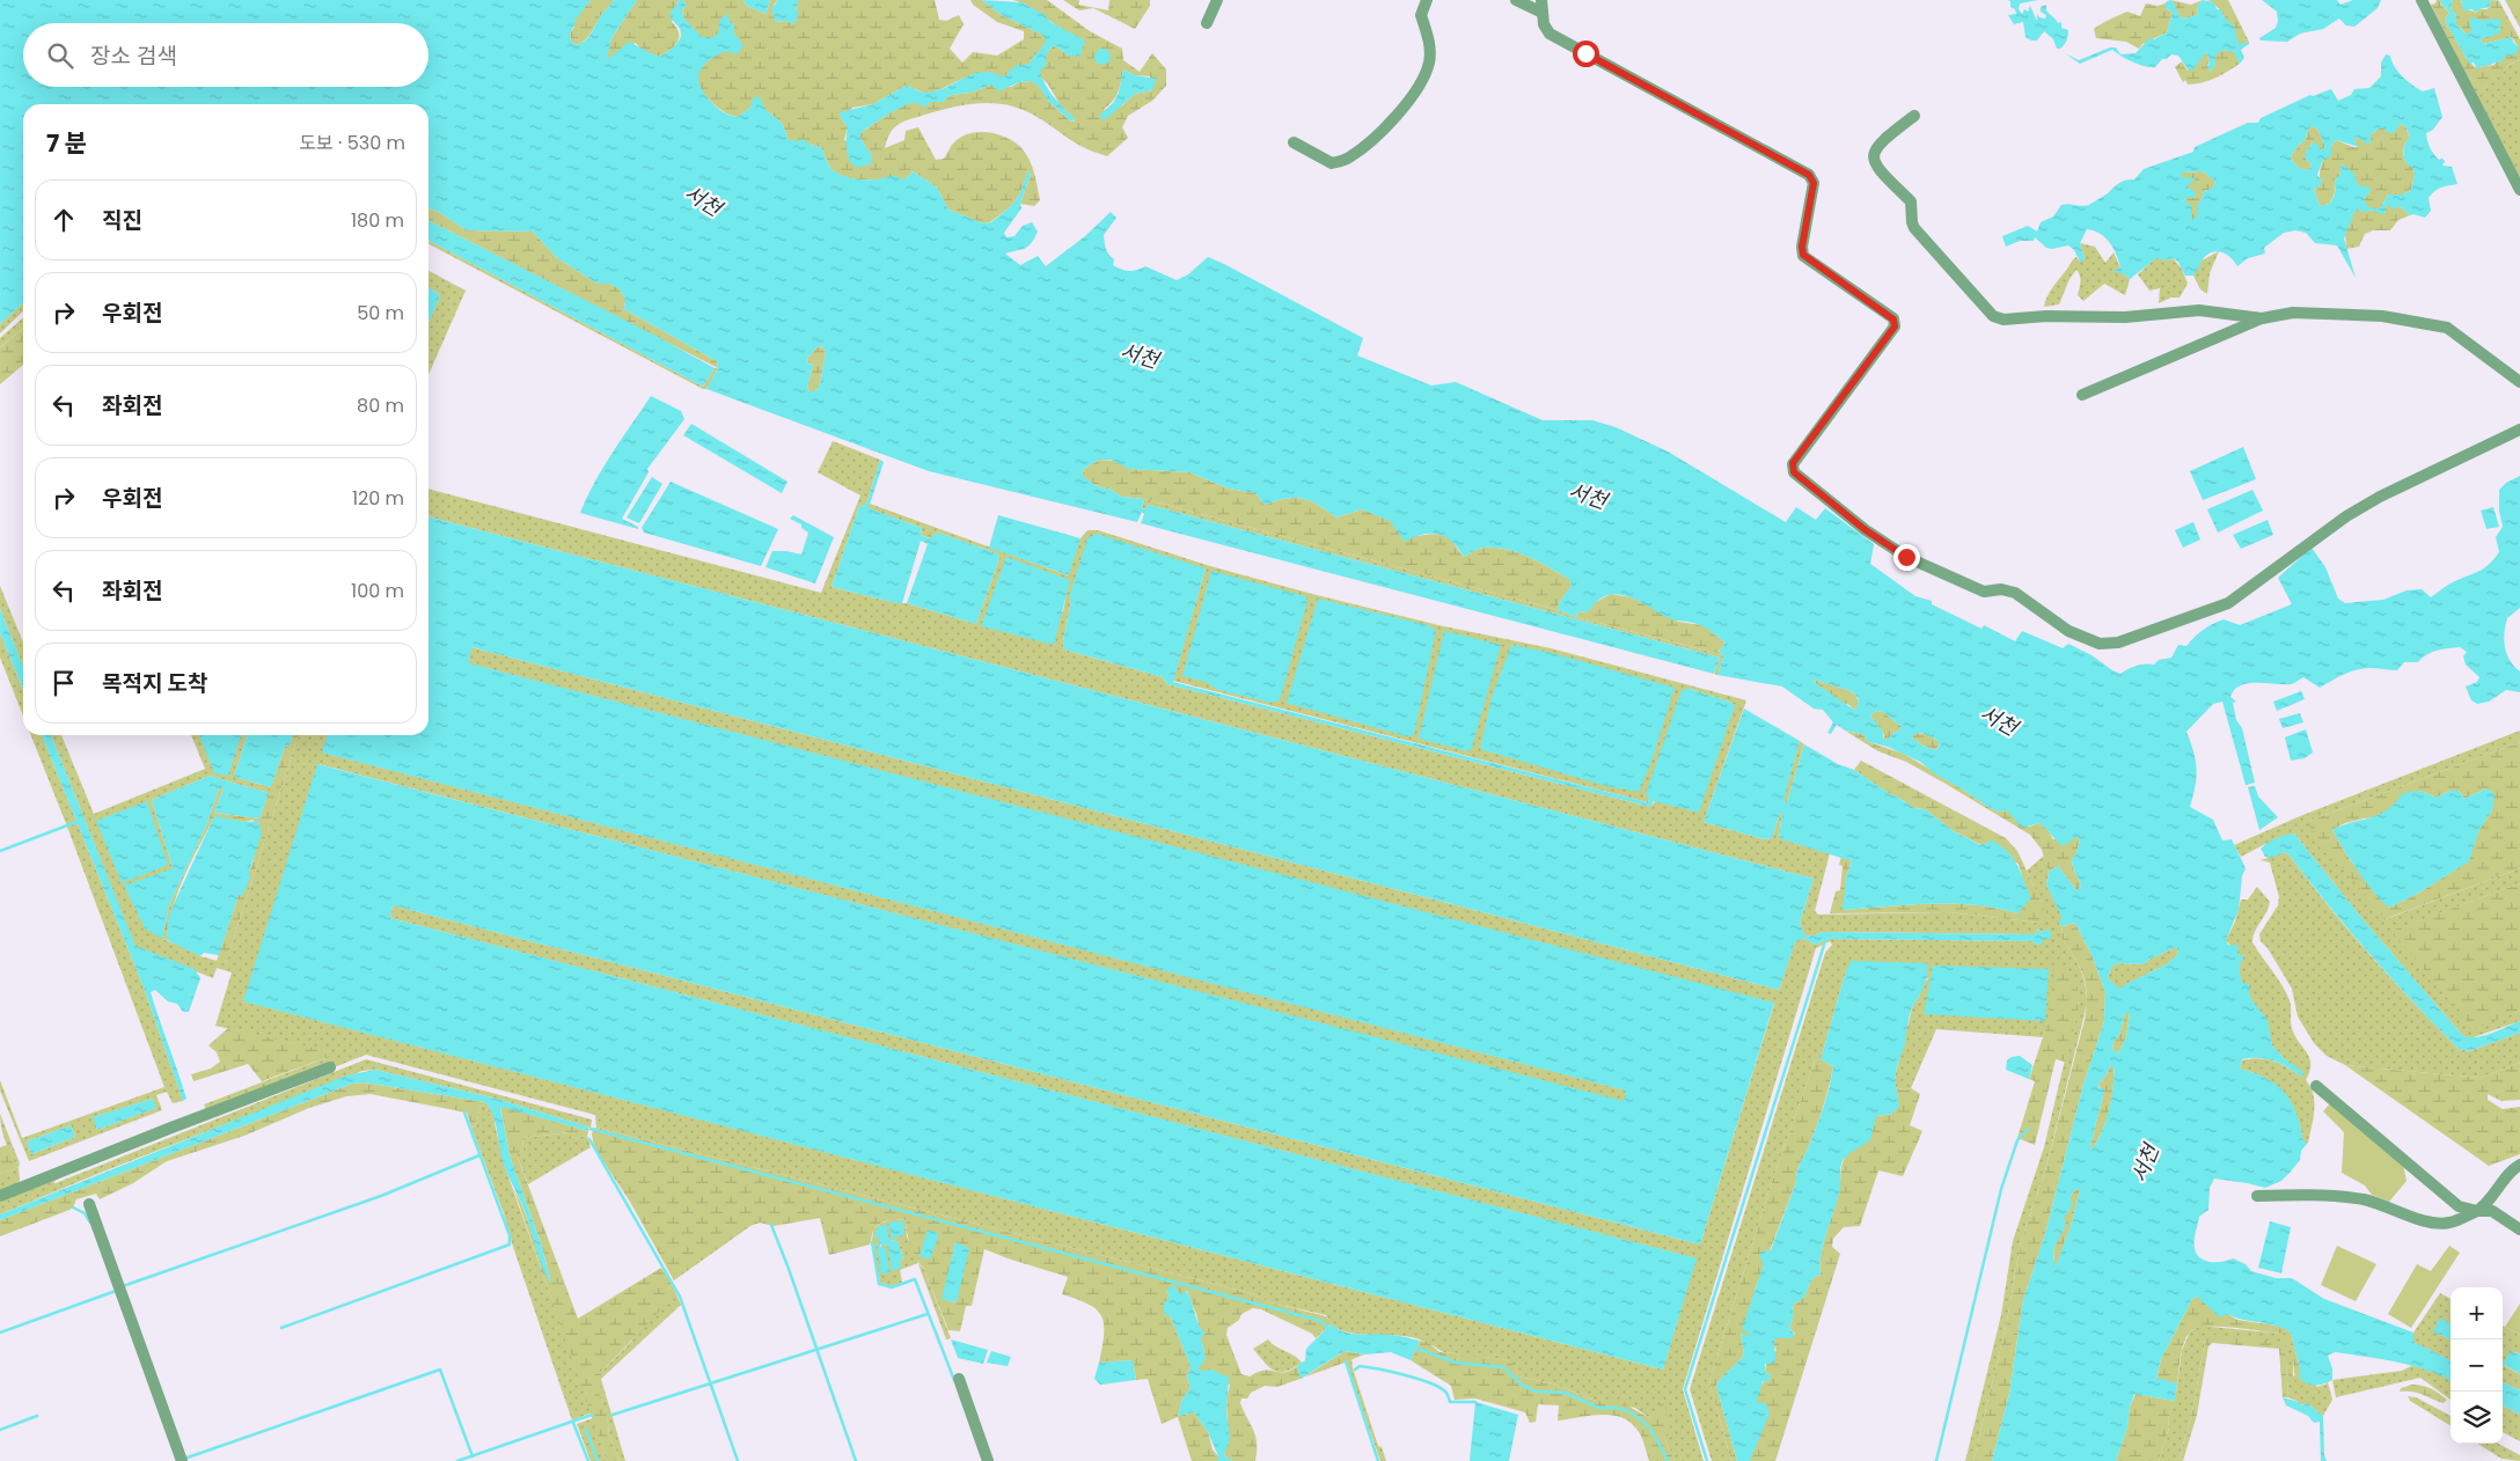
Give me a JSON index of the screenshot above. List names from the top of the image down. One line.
{"water":["서천"],"page":{"search":"장소 검색","heading":["7 분","도보 · 530 m"],"list":[["직진","180 m"],["우회전","50 m"],["좌회전","80 m"],["우회전","120 m"],["좌회전","100 m"],"목적지 도착"],"map_buttons":["+","−"]}}
